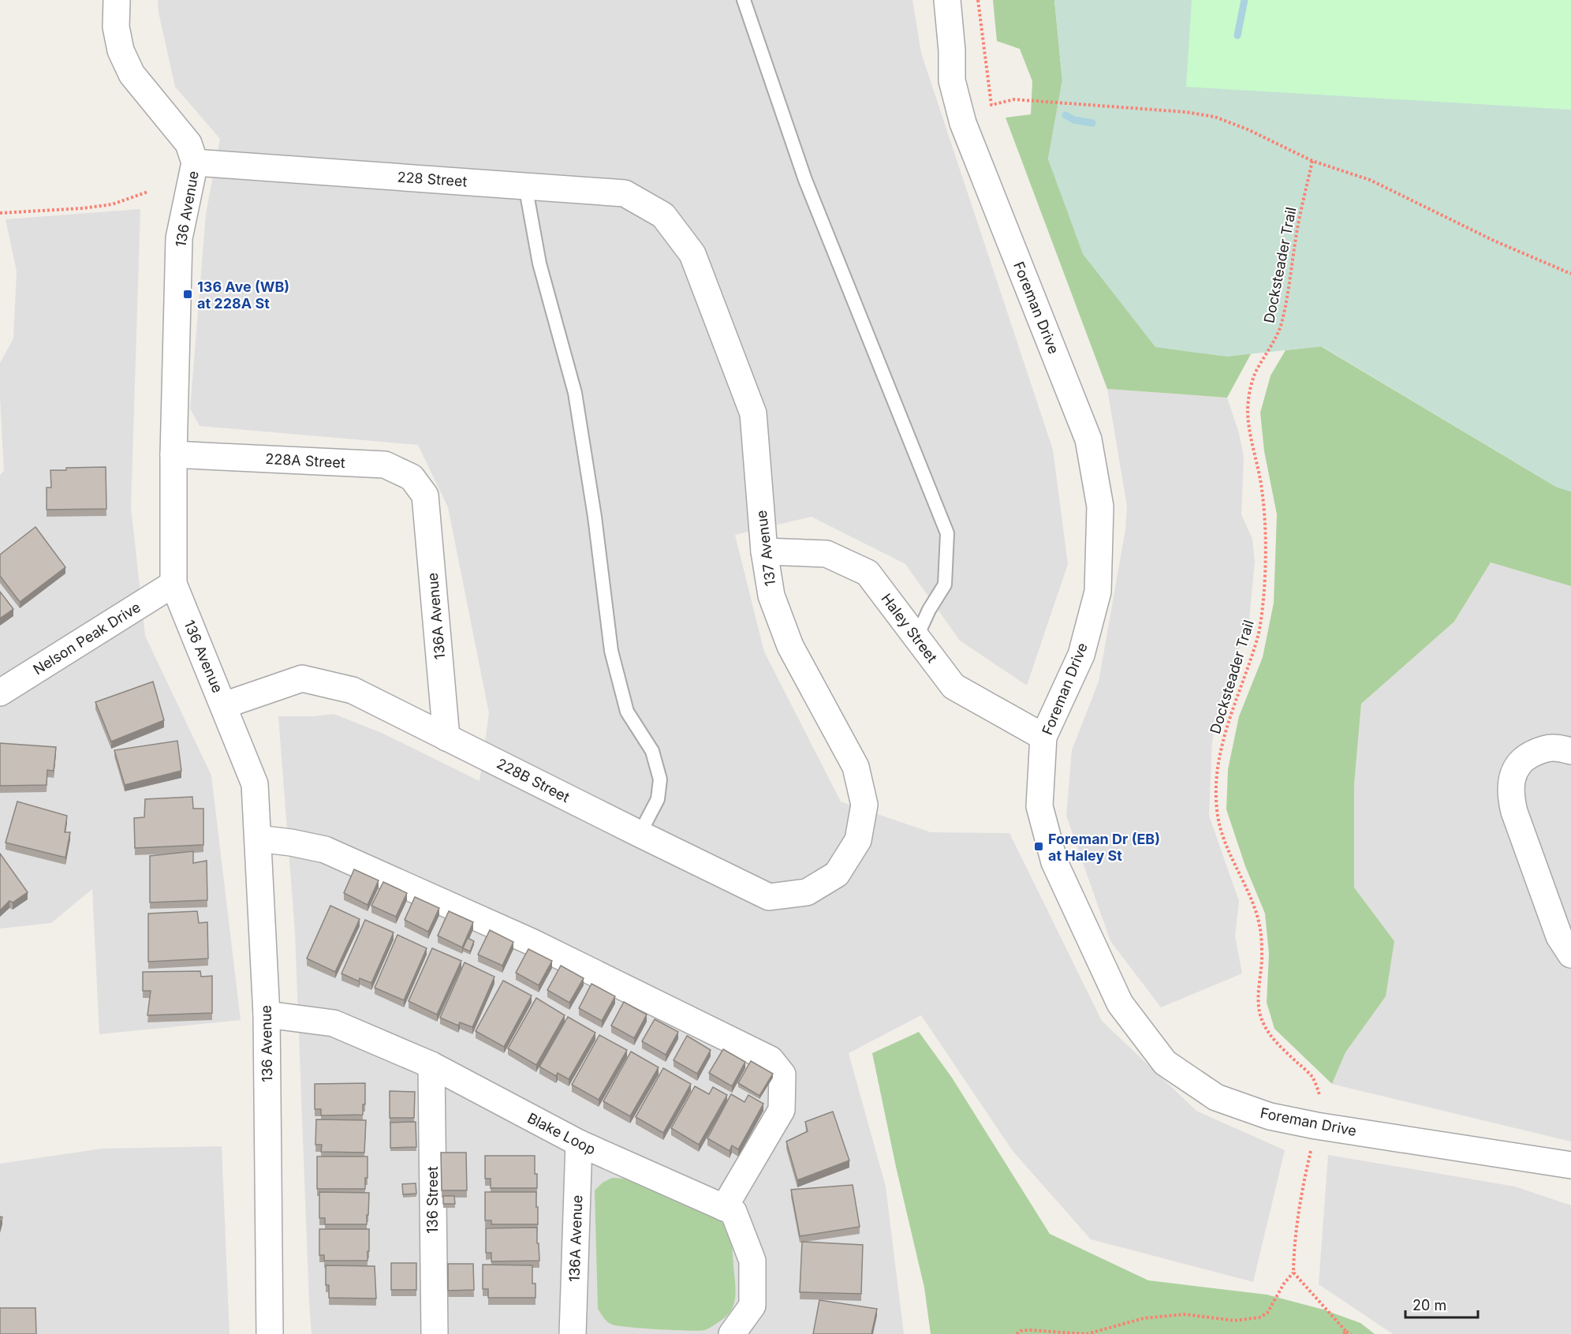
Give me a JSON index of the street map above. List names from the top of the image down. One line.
{"streets":{"street":["228 Street","136 Avenue","Foreman Drive","228A Street","137 Avenue","136A Avenue","Haley Street","Nelson Peak Drive","228B Street","Blake Loop","136 Street"],"path":["Docksteader Trail"]},"crossings":[["228 Street","136 Avenue"],["228 Street","137 Avenue"],["136 Avenue","228A Street"],["136 Avenue","Nelson Peak Drive"],["136 Avenue","228B Street"],["136 Avenue","Blake Loop"],["Foreman Drive","Haley Street"],["228A Street","136A Avenue"],["137 Avenue","Haley Street"],["137 Avenue","228B Street"],["136A Avenue","228B Street"],["136A Avenue","Blake Loop"],["Blake Loop","136 Street"]],"places":{"transit":["136 Ave (WB) at 228A St","Foreman Dr (EB) at Haley St"]},"scale_bar":"20 m"}
